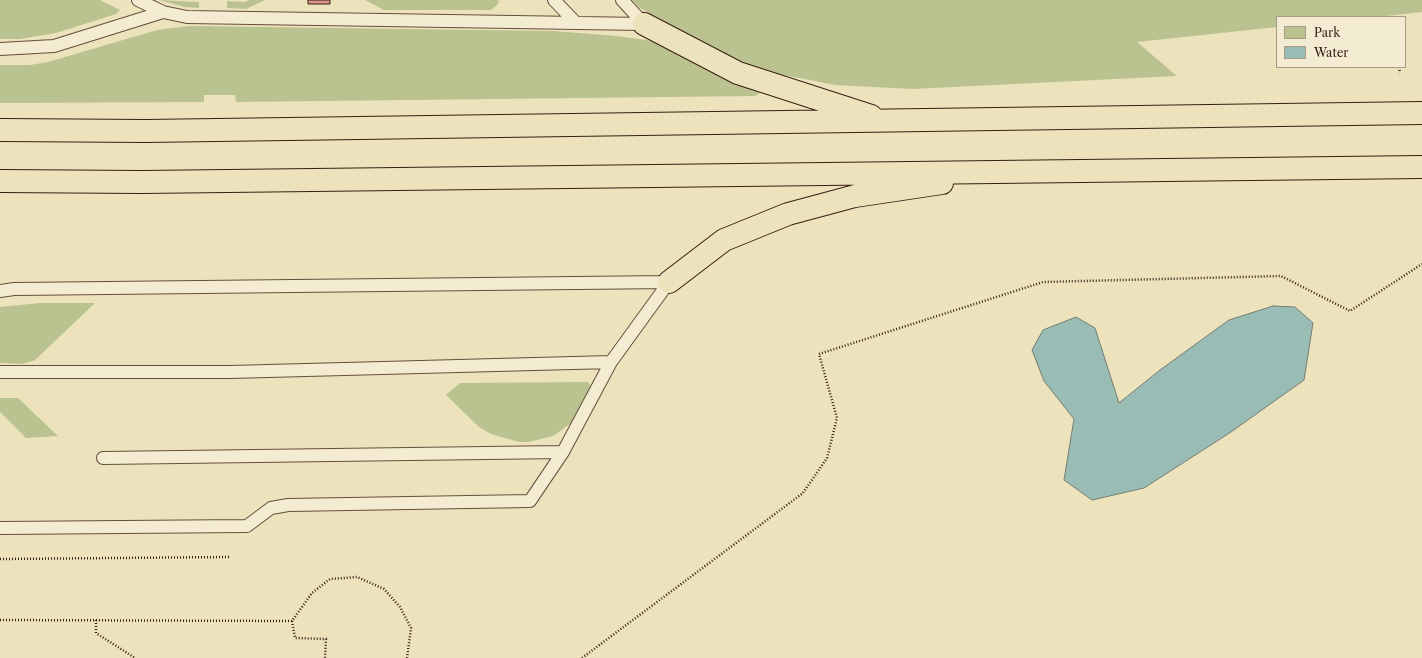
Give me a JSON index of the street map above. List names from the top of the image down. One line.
{"legend":["Park","Water"]}
